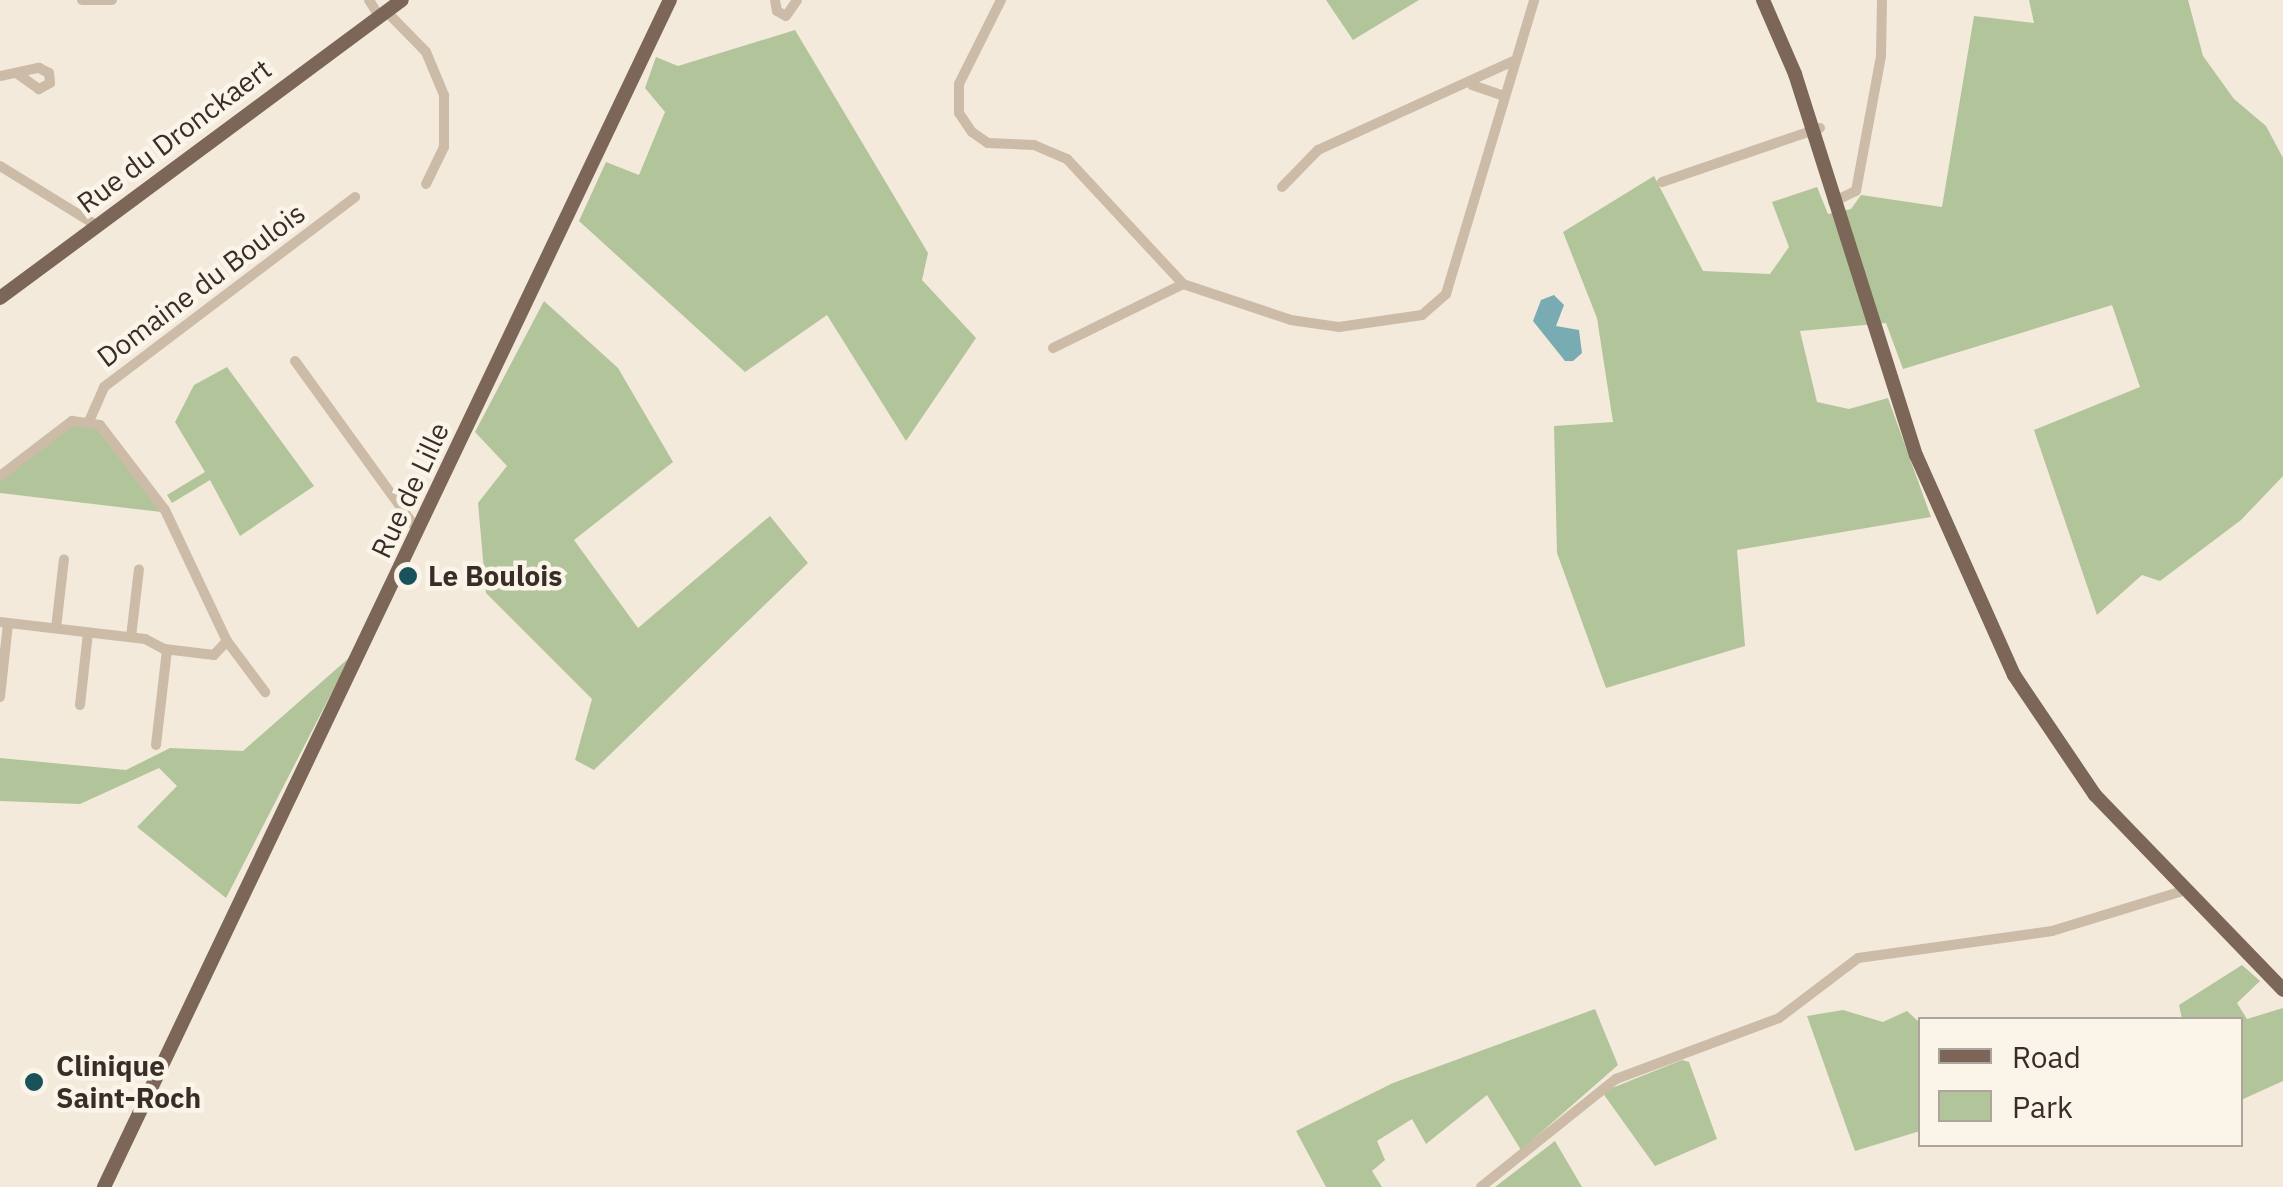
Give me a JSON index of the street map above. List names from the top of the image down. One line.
{"streets":{"main road":["Rue du Dronckaert","Rue de Lille"],"street":["Domaine du Boulois"]},"places":["Le Boulois","Clinique Saint-Roch"],"legend":["Road","Park"]}
